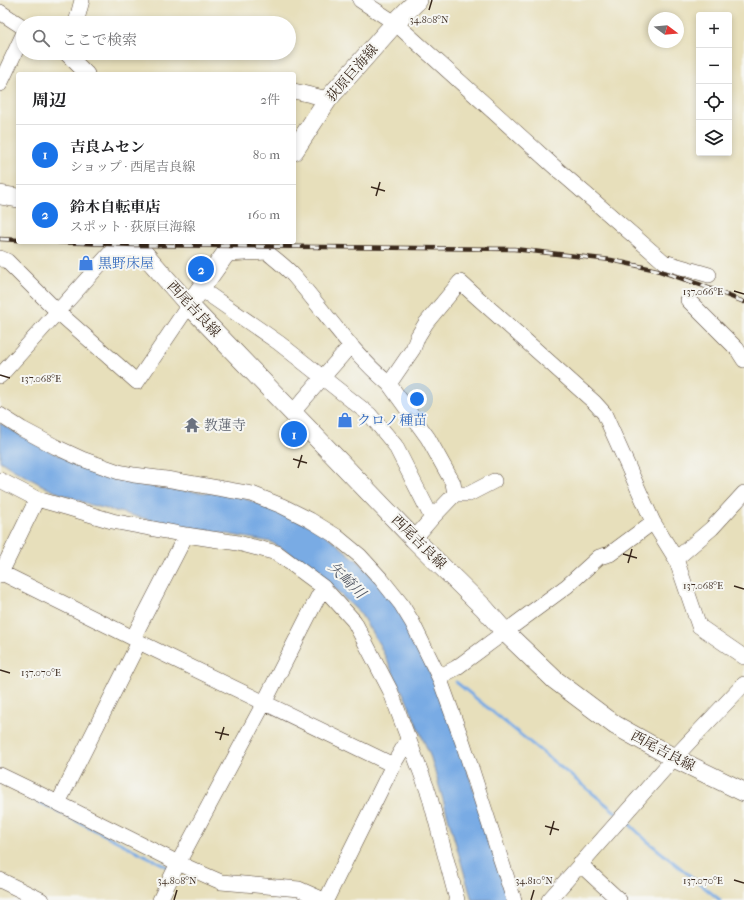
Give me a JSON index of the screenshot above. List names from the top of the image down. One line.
{"streets":{"main road":["荻原巨海線","西尾吉良線"]},"water":["矢崎川"],"places":{"shop":["黒野床屋","クロノ種苗"],"temple":["教蓮寺"]},"north":"right","page":{"map_buttons":["+","−"],"search":"ここで検索","heading":["周辺","2件"],"list":[{"mark":"1","name":"吉良ムセン","note":"ショップ · 西尾吉良線","value":"80 m"},{"mark":"2","name":"鈴木自転車店","note":"スポット · 荻原巨海線","value":"160 m"}],"pins":["2","1"]},"coordinates":["34.808°N","137.066°E","137.068°E","137.070°E","34.810°N"]}
